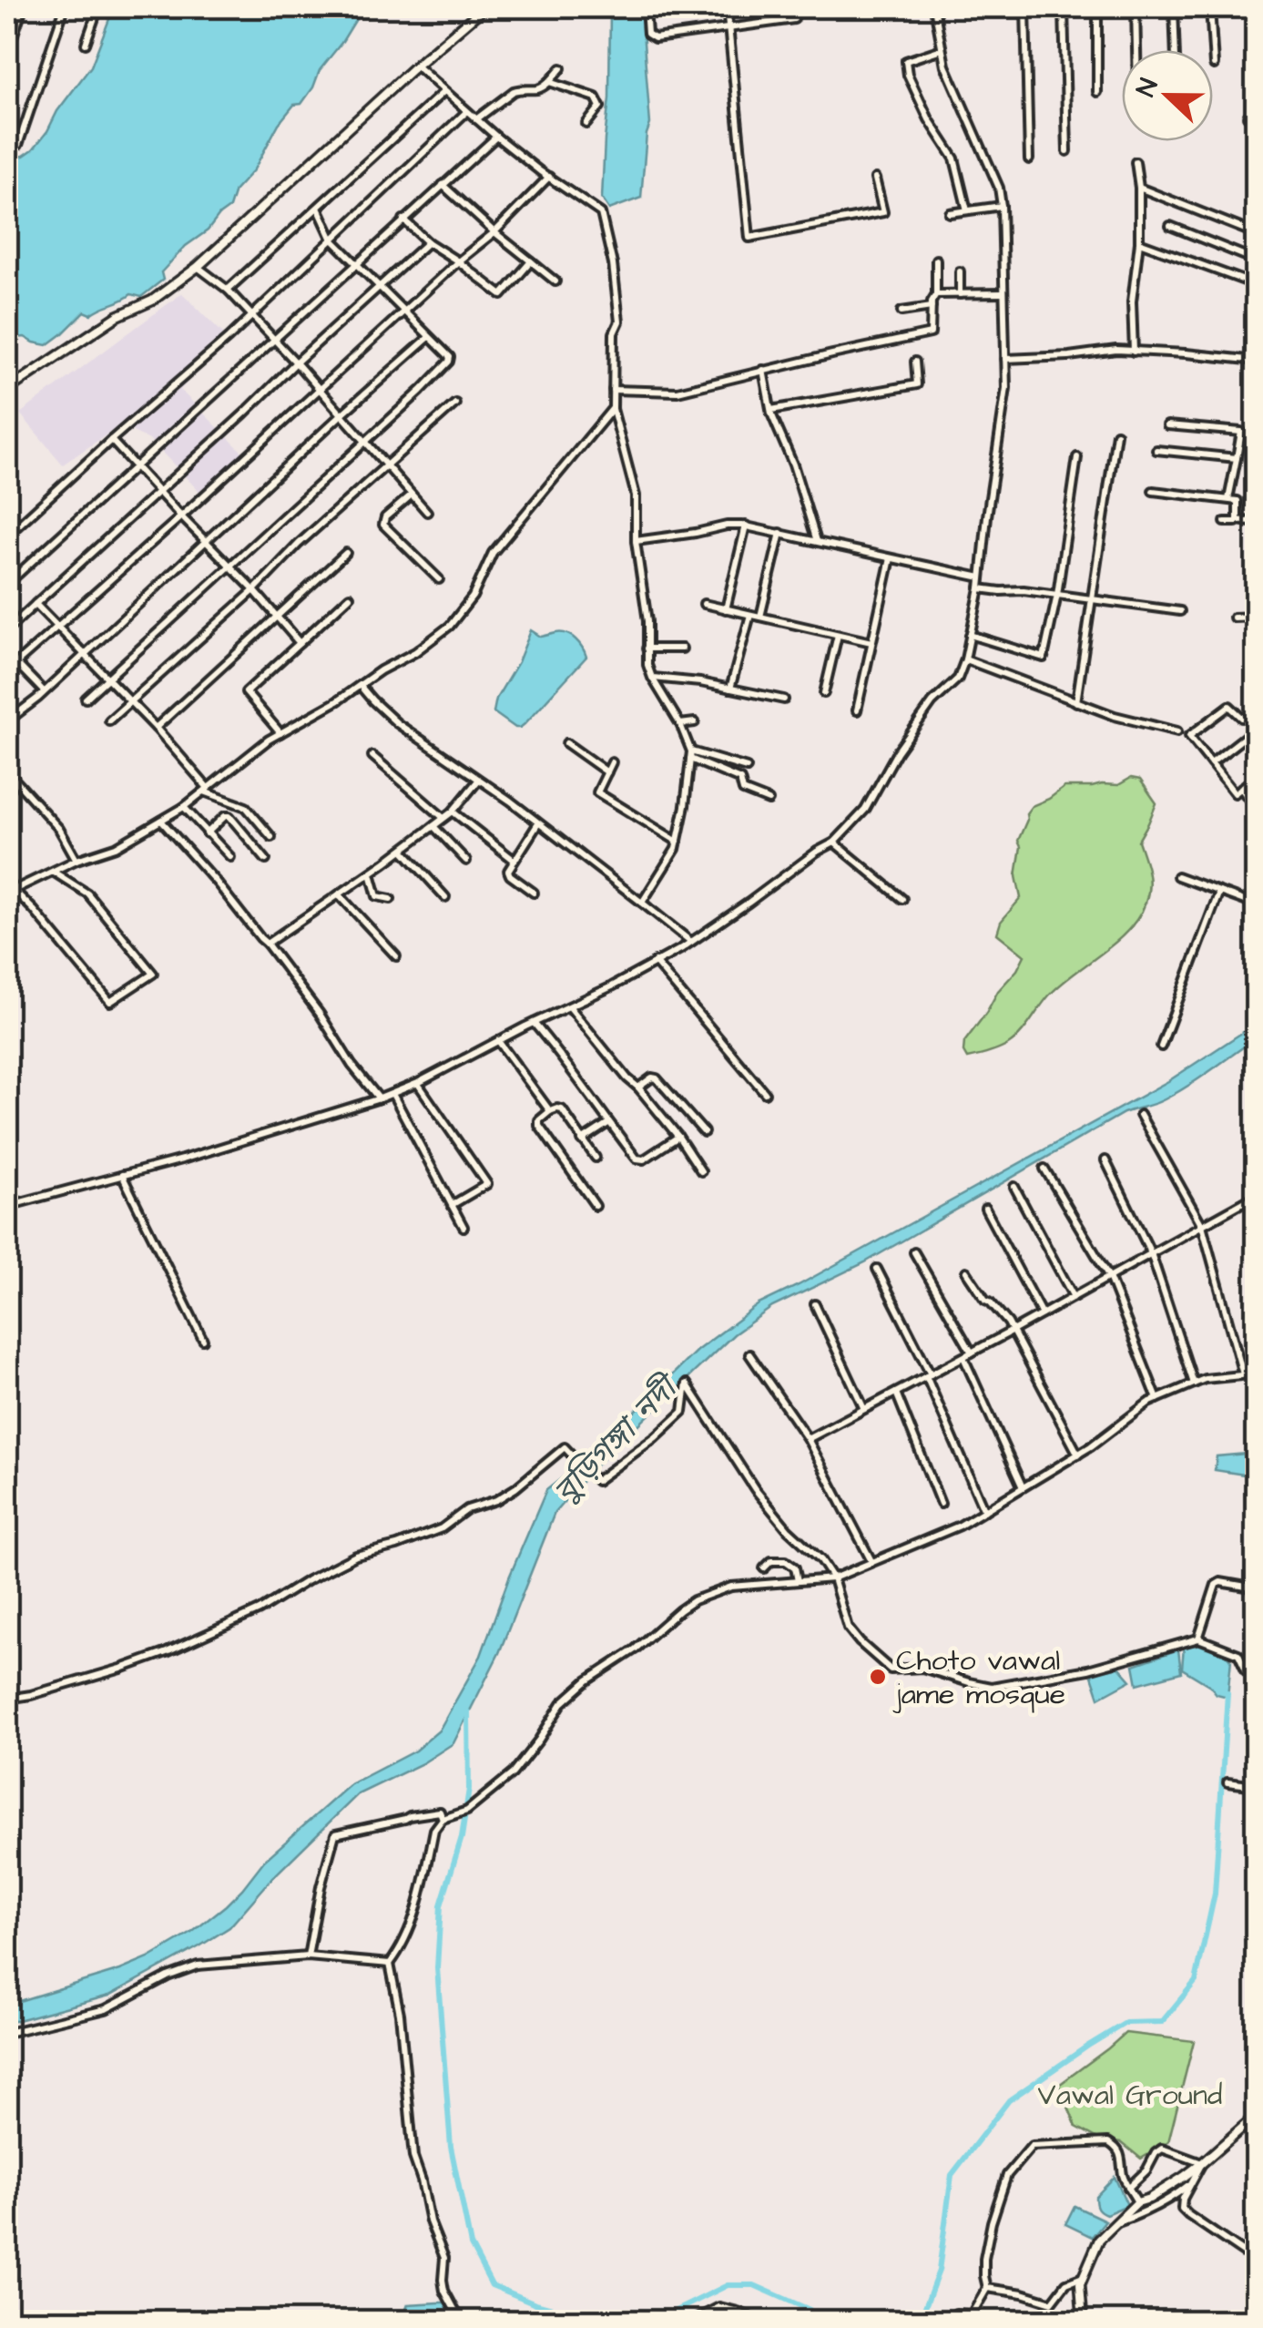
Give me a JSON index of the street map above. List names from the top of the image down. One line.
{"water":["বুড়িগঙ্গা নদী"],"parks":["Vawal Ground"],"places":["Choto vawal jame mosque"],"north":"left"}
